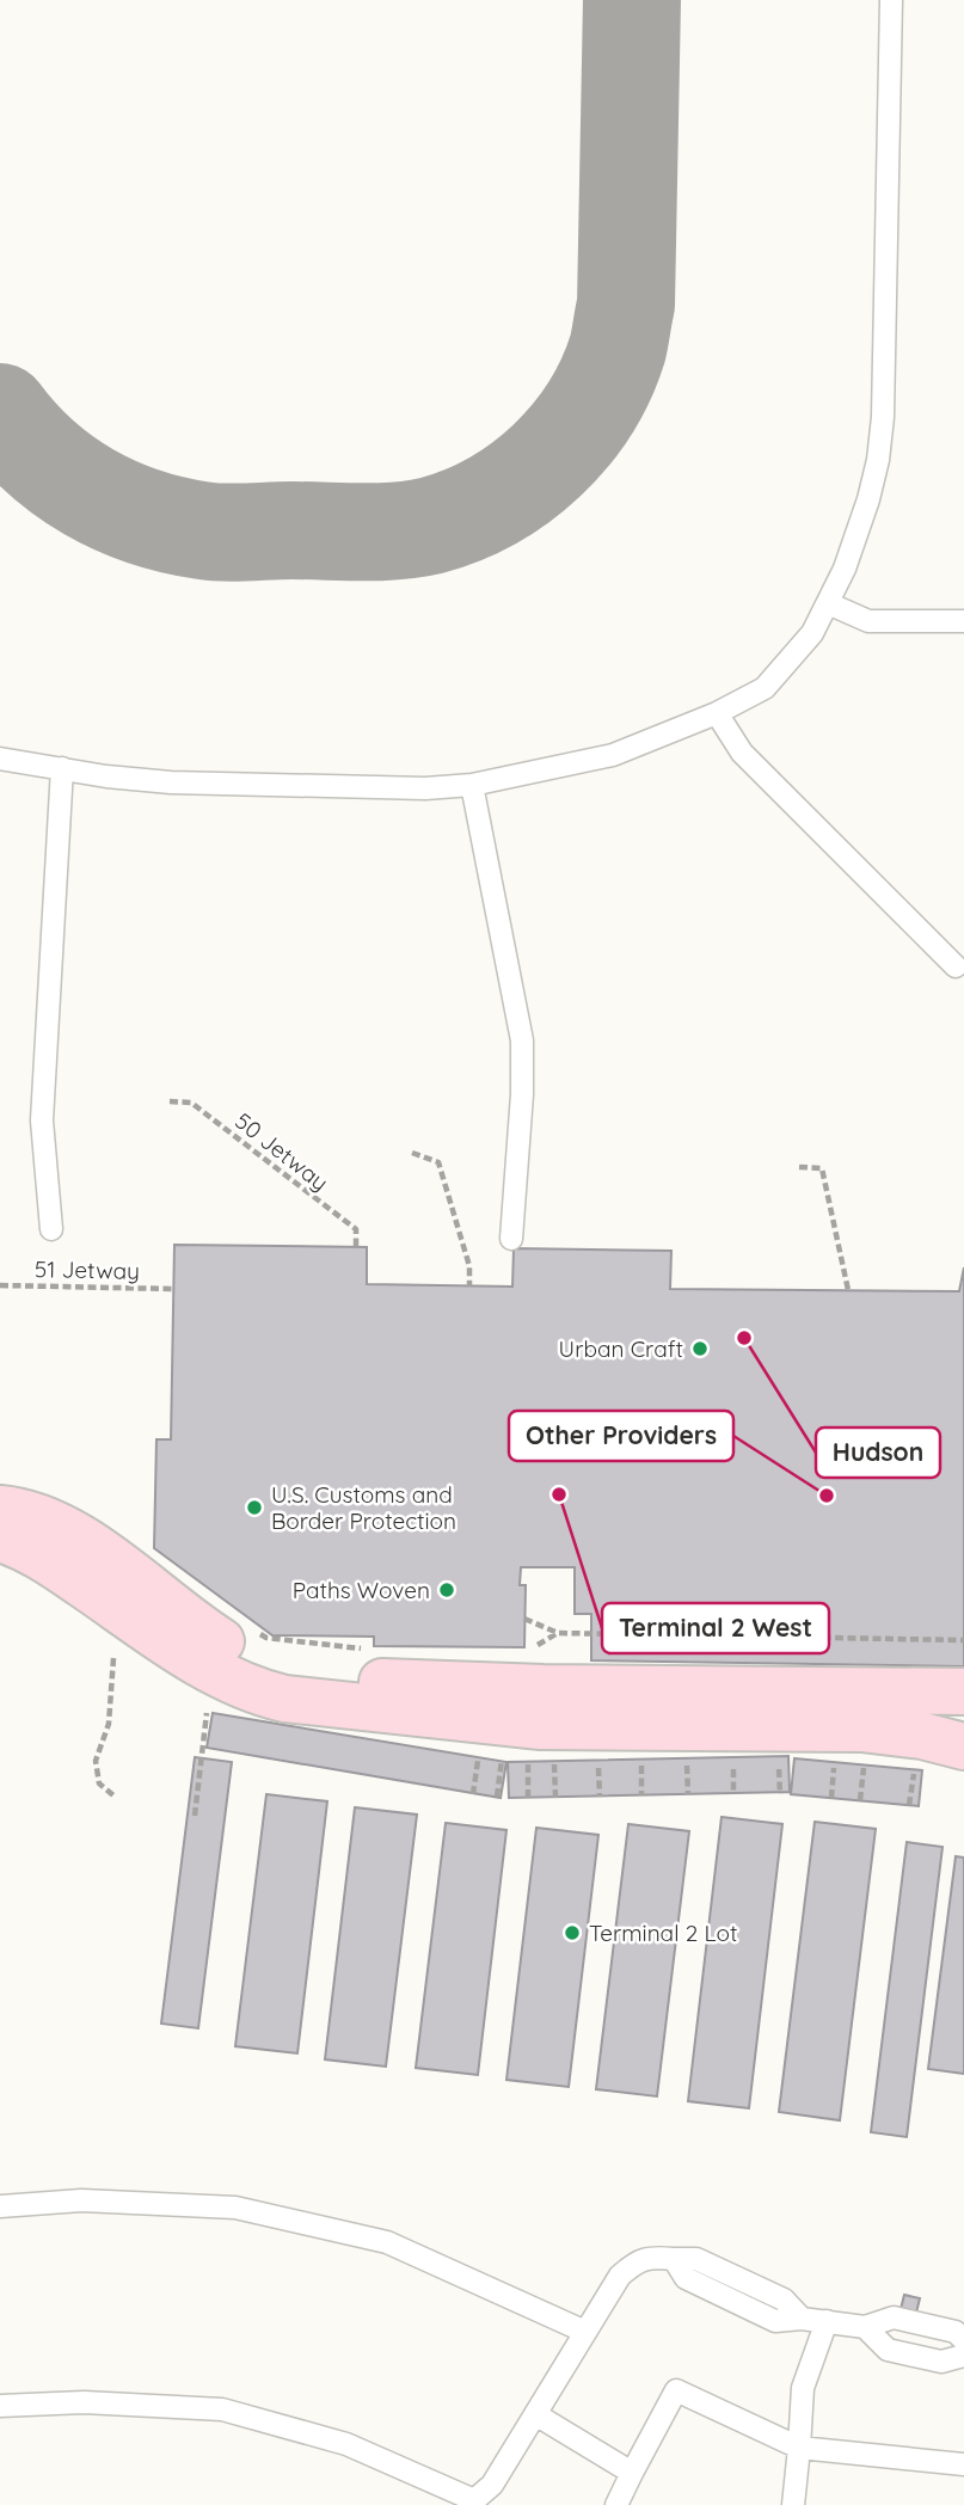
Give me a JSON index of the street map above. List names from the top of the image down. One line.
{"streets":{"path":["50 Jetway","51 Jetway"]},"places":["Hudson","Urban Craft","Terminal 2 West","Other Providers","U.S. Customs and Border Protection","Paths Woven","Terminal 2 Lot"]}
